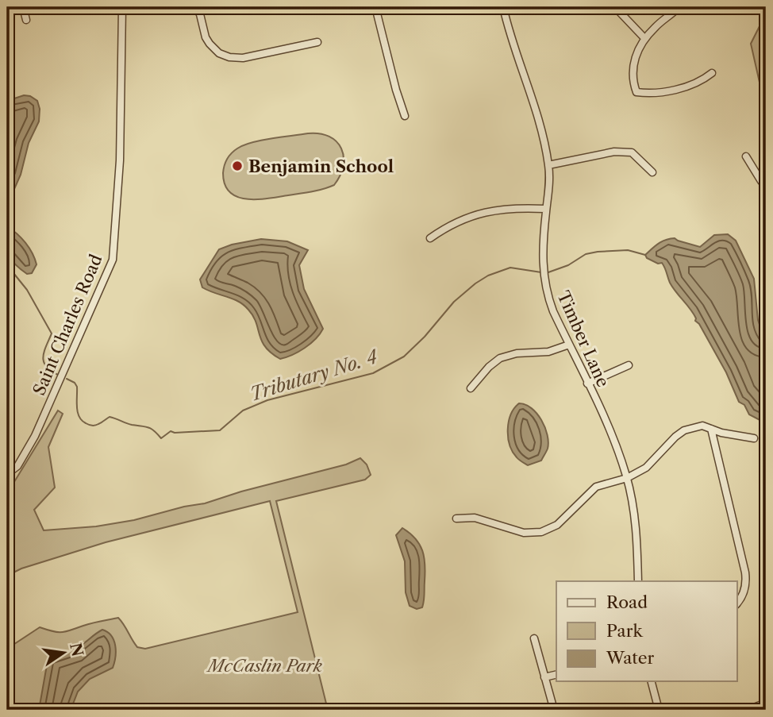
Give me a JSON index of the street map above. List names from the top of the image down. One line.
{"streets":{"street":["Saint Charles Road","Timber Lane"]},"water":["Tributary No. 4"],"parks":["McCaslin Park"],"places":["Benjamin School"],"legend":["Road","Park","Water"],"north":"right"}
